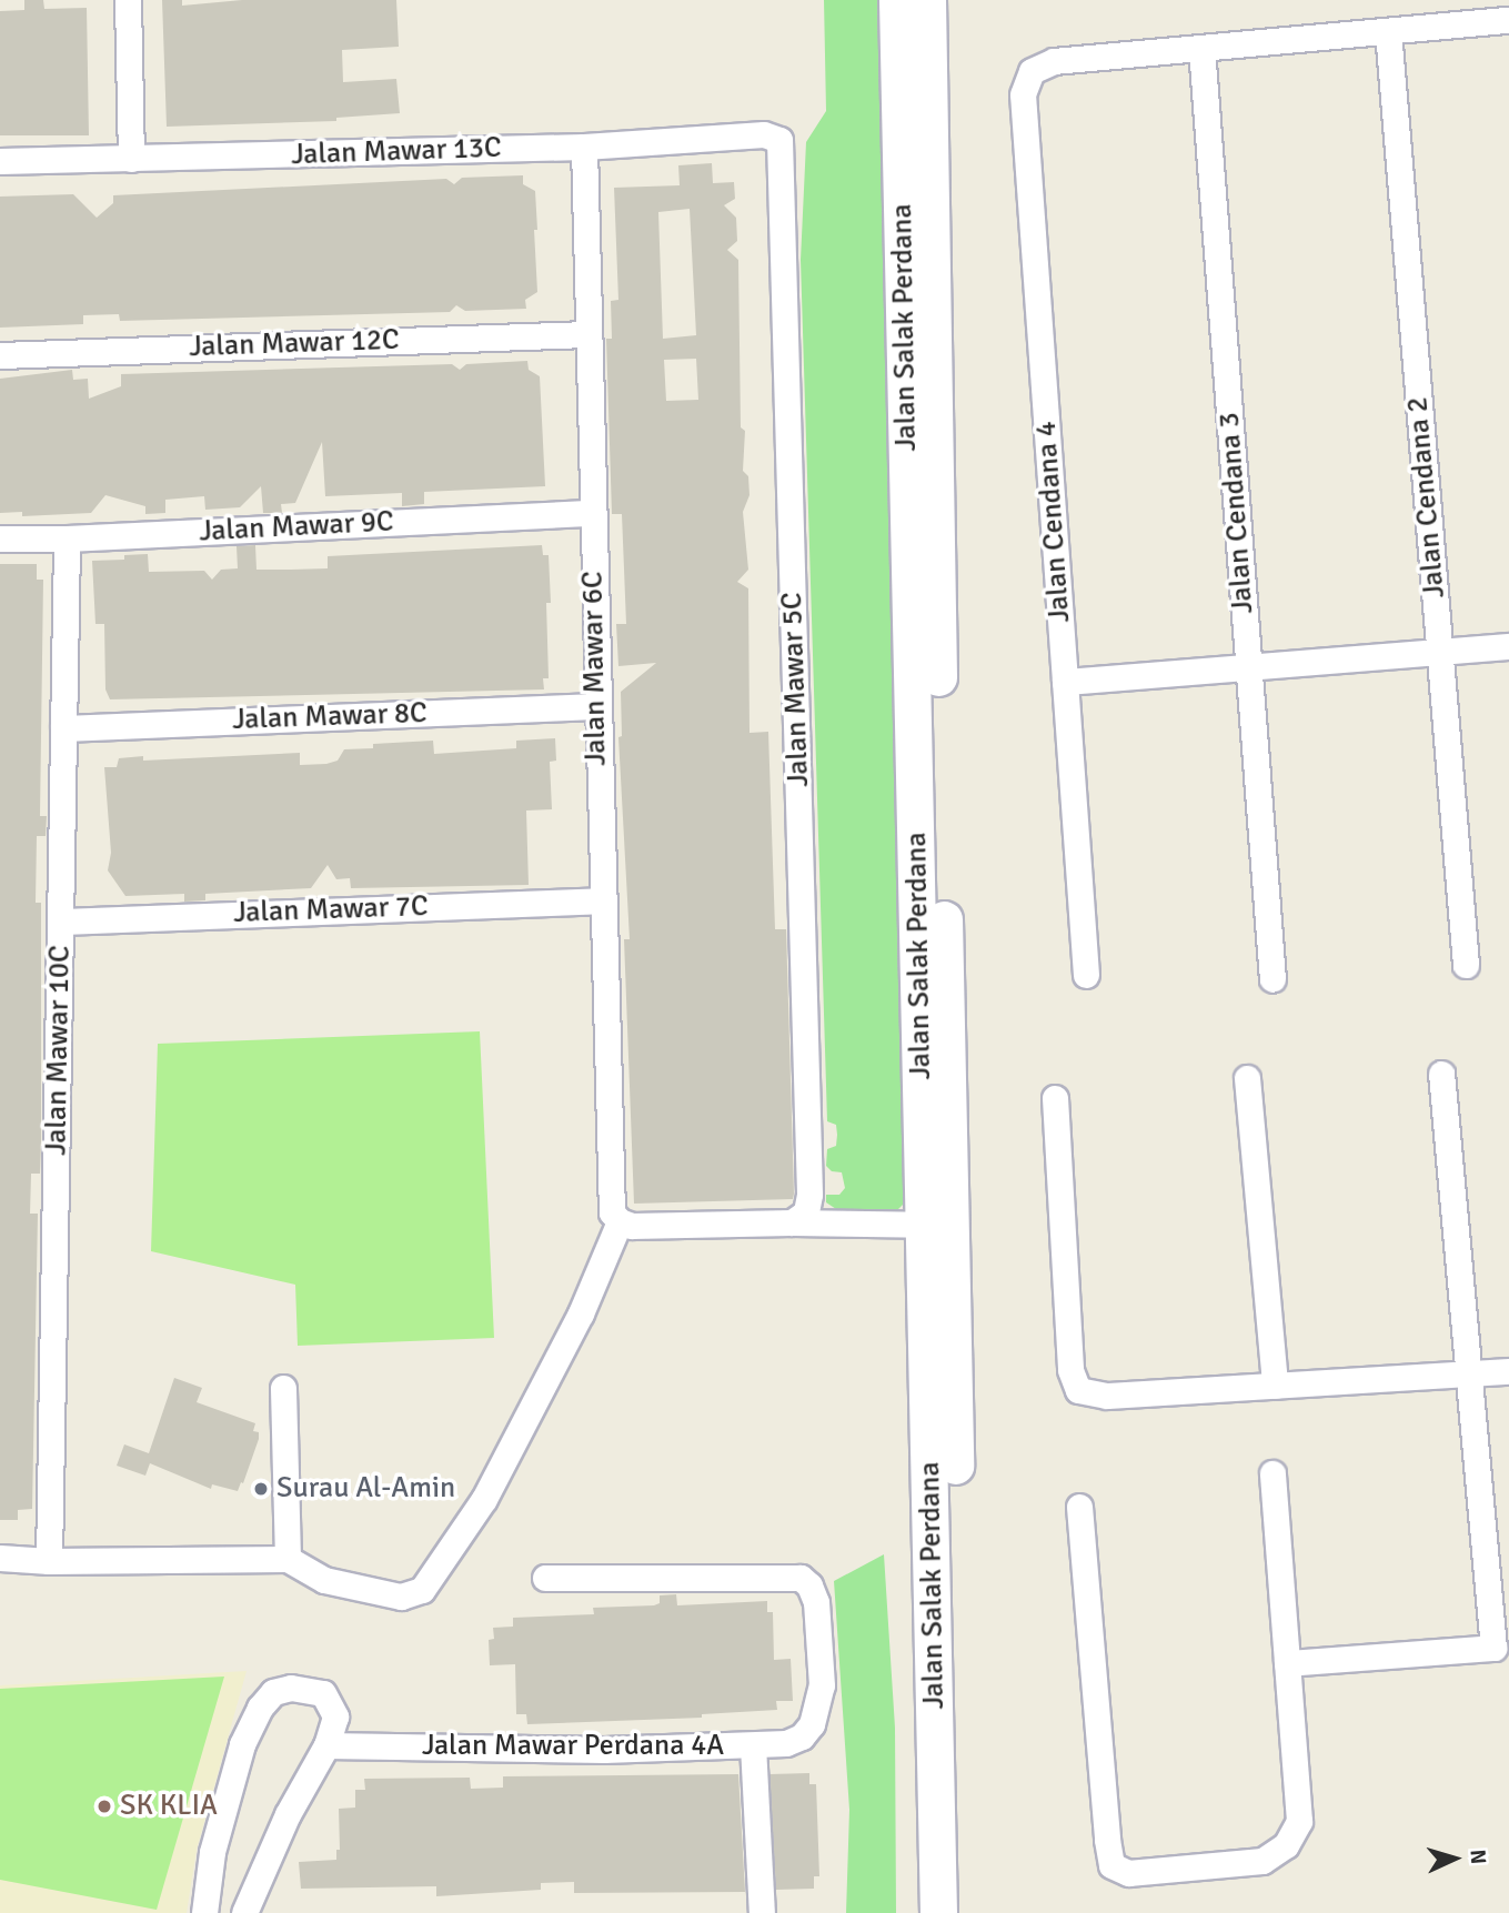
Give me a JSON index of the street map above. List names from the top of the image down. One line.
{"streets":{"street":["Jalan Mawar 13C","Jalan Salak Perdana","Jalan Mawar 12C","Jalan Cendana 2","Jalan Cendana 3","Jalan Cendana 4","Jalan Mawar 9C","Jalan Mawar 6C","Jalan Mawar 5C","Jalan Mawar 8C","Jalan Mawar 7C","Jalan Mawar 10C","Jalan Mawar Perdana 4A"]},"crossings":[["Jalan Mawar 13C","Jalan Mawar 6C"],["Jalan Mawar 13C","Jalan Mawar 5C"],["Jalan Mawar 12C","Jalan Mawar 6C"],["Jalan Cendana 3","Jalan Cendana 4"],["Jalan Mawar 9C","Jalan Mawar 6C"],["Jalan Mawar 9C","Jalan Mawar 10C"],["Jalan Mawar 6C","Jalan Mawar 8C"],["Jalan Mawar 6C","Jalan Mawar 7C"],["Jalan Mawar 8C","Jalan Mawar 10C"],["Jalan Mawar 7C","Jalan Mawar 10C"]],"places":["Surau Al-Amin","SK KLIA"],"north":"right"}
